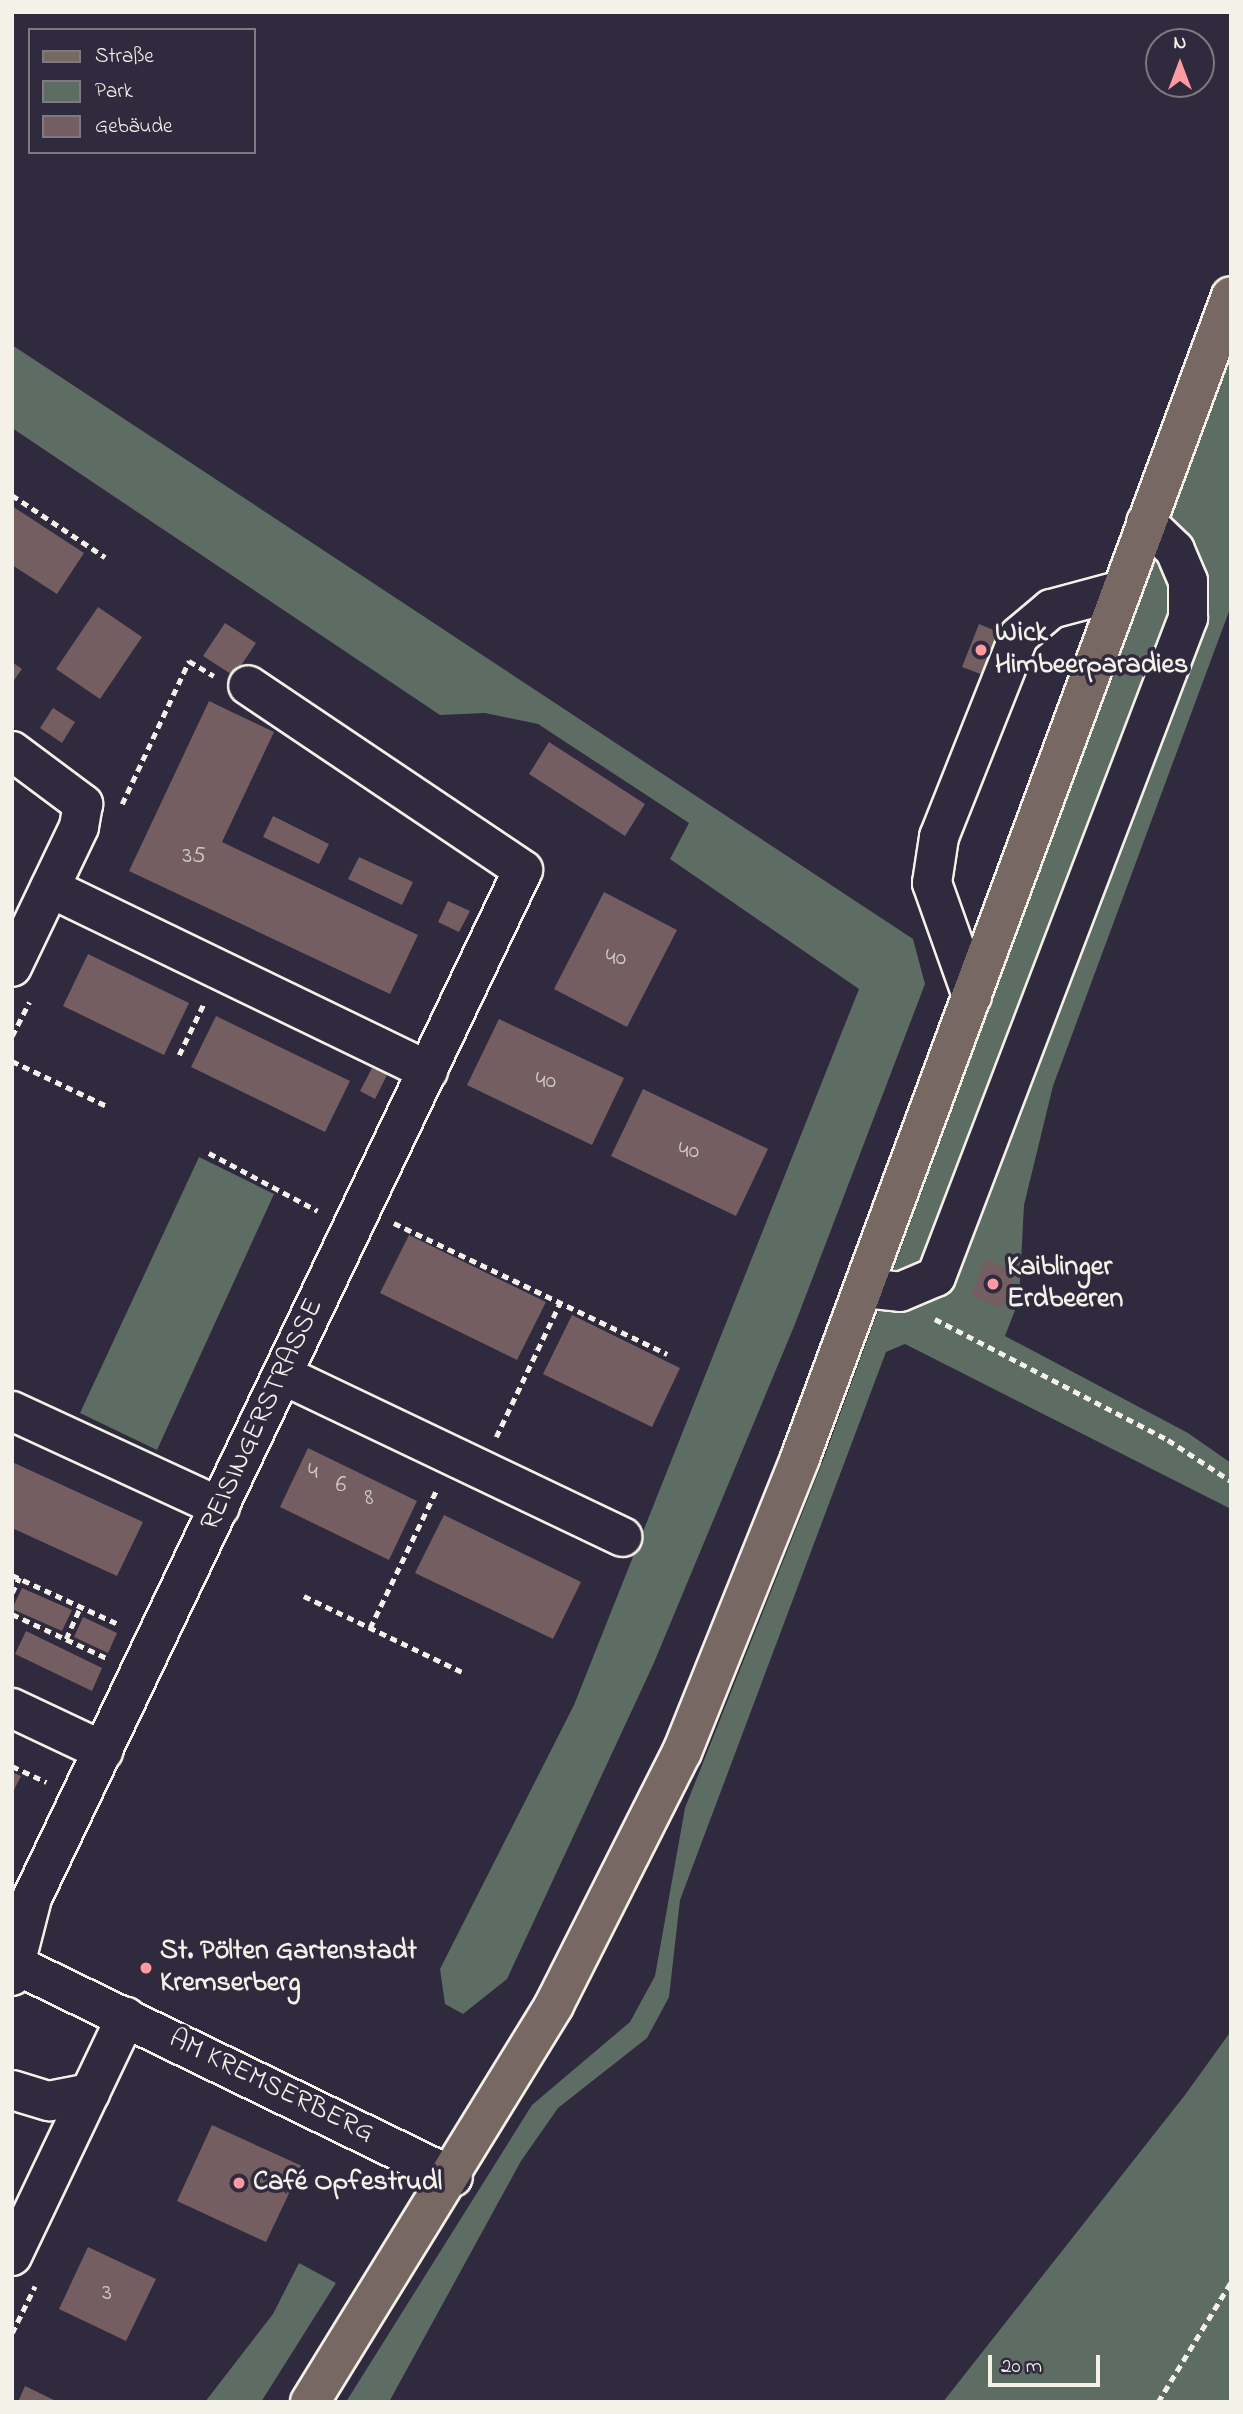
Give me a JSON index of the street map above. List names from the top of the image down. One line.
{"streets":{"street":["REISINGERSTRASSE","AM KREMSERBERG"]},"crossings":[["REISINGERSTRASSE","AM KREMSERBERG"]],"places":["Wick Himbeerparadies","Kaiblinger Erdbeeren","St. Pölten Gartenstadt Kremserberg","Café Opfestrudl"],"house_numbers":["35","40","40","40","4","6","8","3"],"legend":["Straße","Park","Gebäude"],"scale_bar":"20 m","north":"top"}
